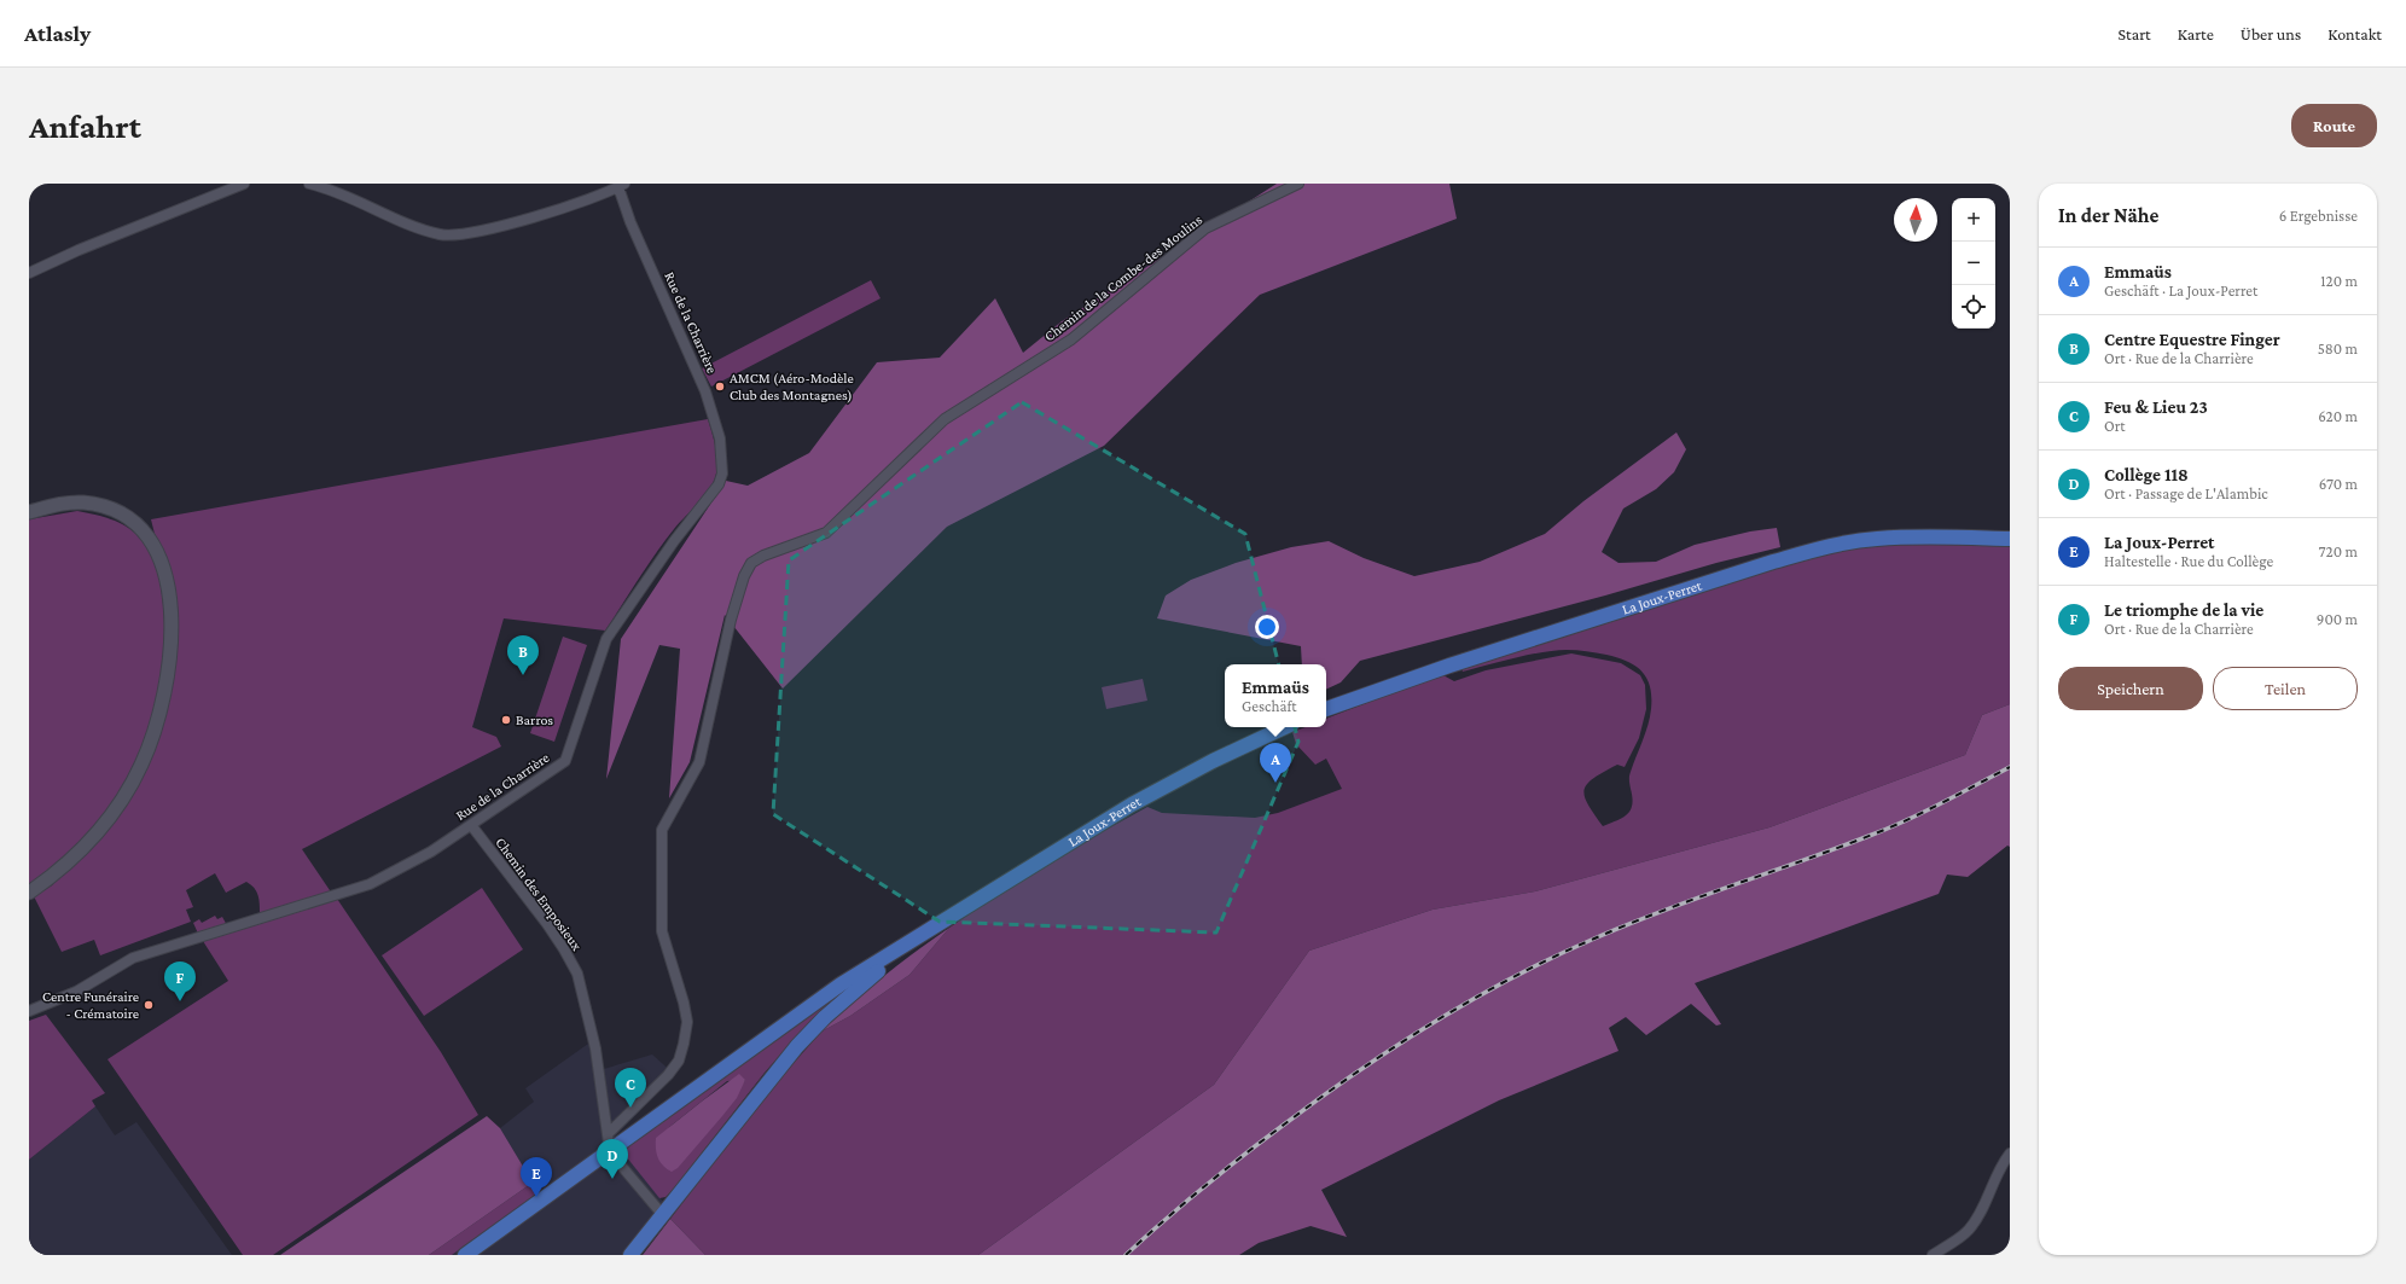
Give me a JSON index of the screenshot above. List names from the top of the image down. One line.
{"streets":{"main road":["La Joux-Perret"],"street":["Chemin de la Combe-des Moulins","Rue de la Charrière","Chemin des Emposieux"]},"crossings":[["Chemin de la Combe-des Moulins","Chemin des Emposieux"],["Rue de la Charrière","Chemin des Emposieux"],["La Joux-Perret","Chemin des Emposieux"]],"places":["AMCM (Aéro-Modèle Club des Montagnes)","Barros","Centre Funéraire - Crématoire"],"north":"top","page":{"header":"Atlasly","nav":["Start","Karte","Über uns","Kontakt"],"buttons":["Route",["Speichern","Teilen"]],"title":"Anfahrt","heading":["In der Nähe","6 Ergebnisse"],"map_buttons":["+","−"],"list":[{"mark":"A","name":"Emmaüs","note":"Geschäft · La Joux-Perret","value":"120 m"},{"mark":"B","name":"Centre Equestre Finger","note":"Ort · Rue de la Charrière","value":"580 m"},{"mark":"C","name":"Feu & Lieu 23","note":"Ort","value":"620 m"},{"mark":"D","name":"Collège 118","note":"Ort · Passage de L'Alambic","value":"670 m"},{"mark":"E","name":"La Joux-Perret","note":"Haltestelle · Rue du Collège","value":"720 m"},{"mark":"F","name":"Le triomphe de la vie","note":"Ort · Rue de la Charrière","value":"900 m"}],"pins":["B","A","F","C","D","E"],"popup":["Emmaüs","Geschäft"]}}
